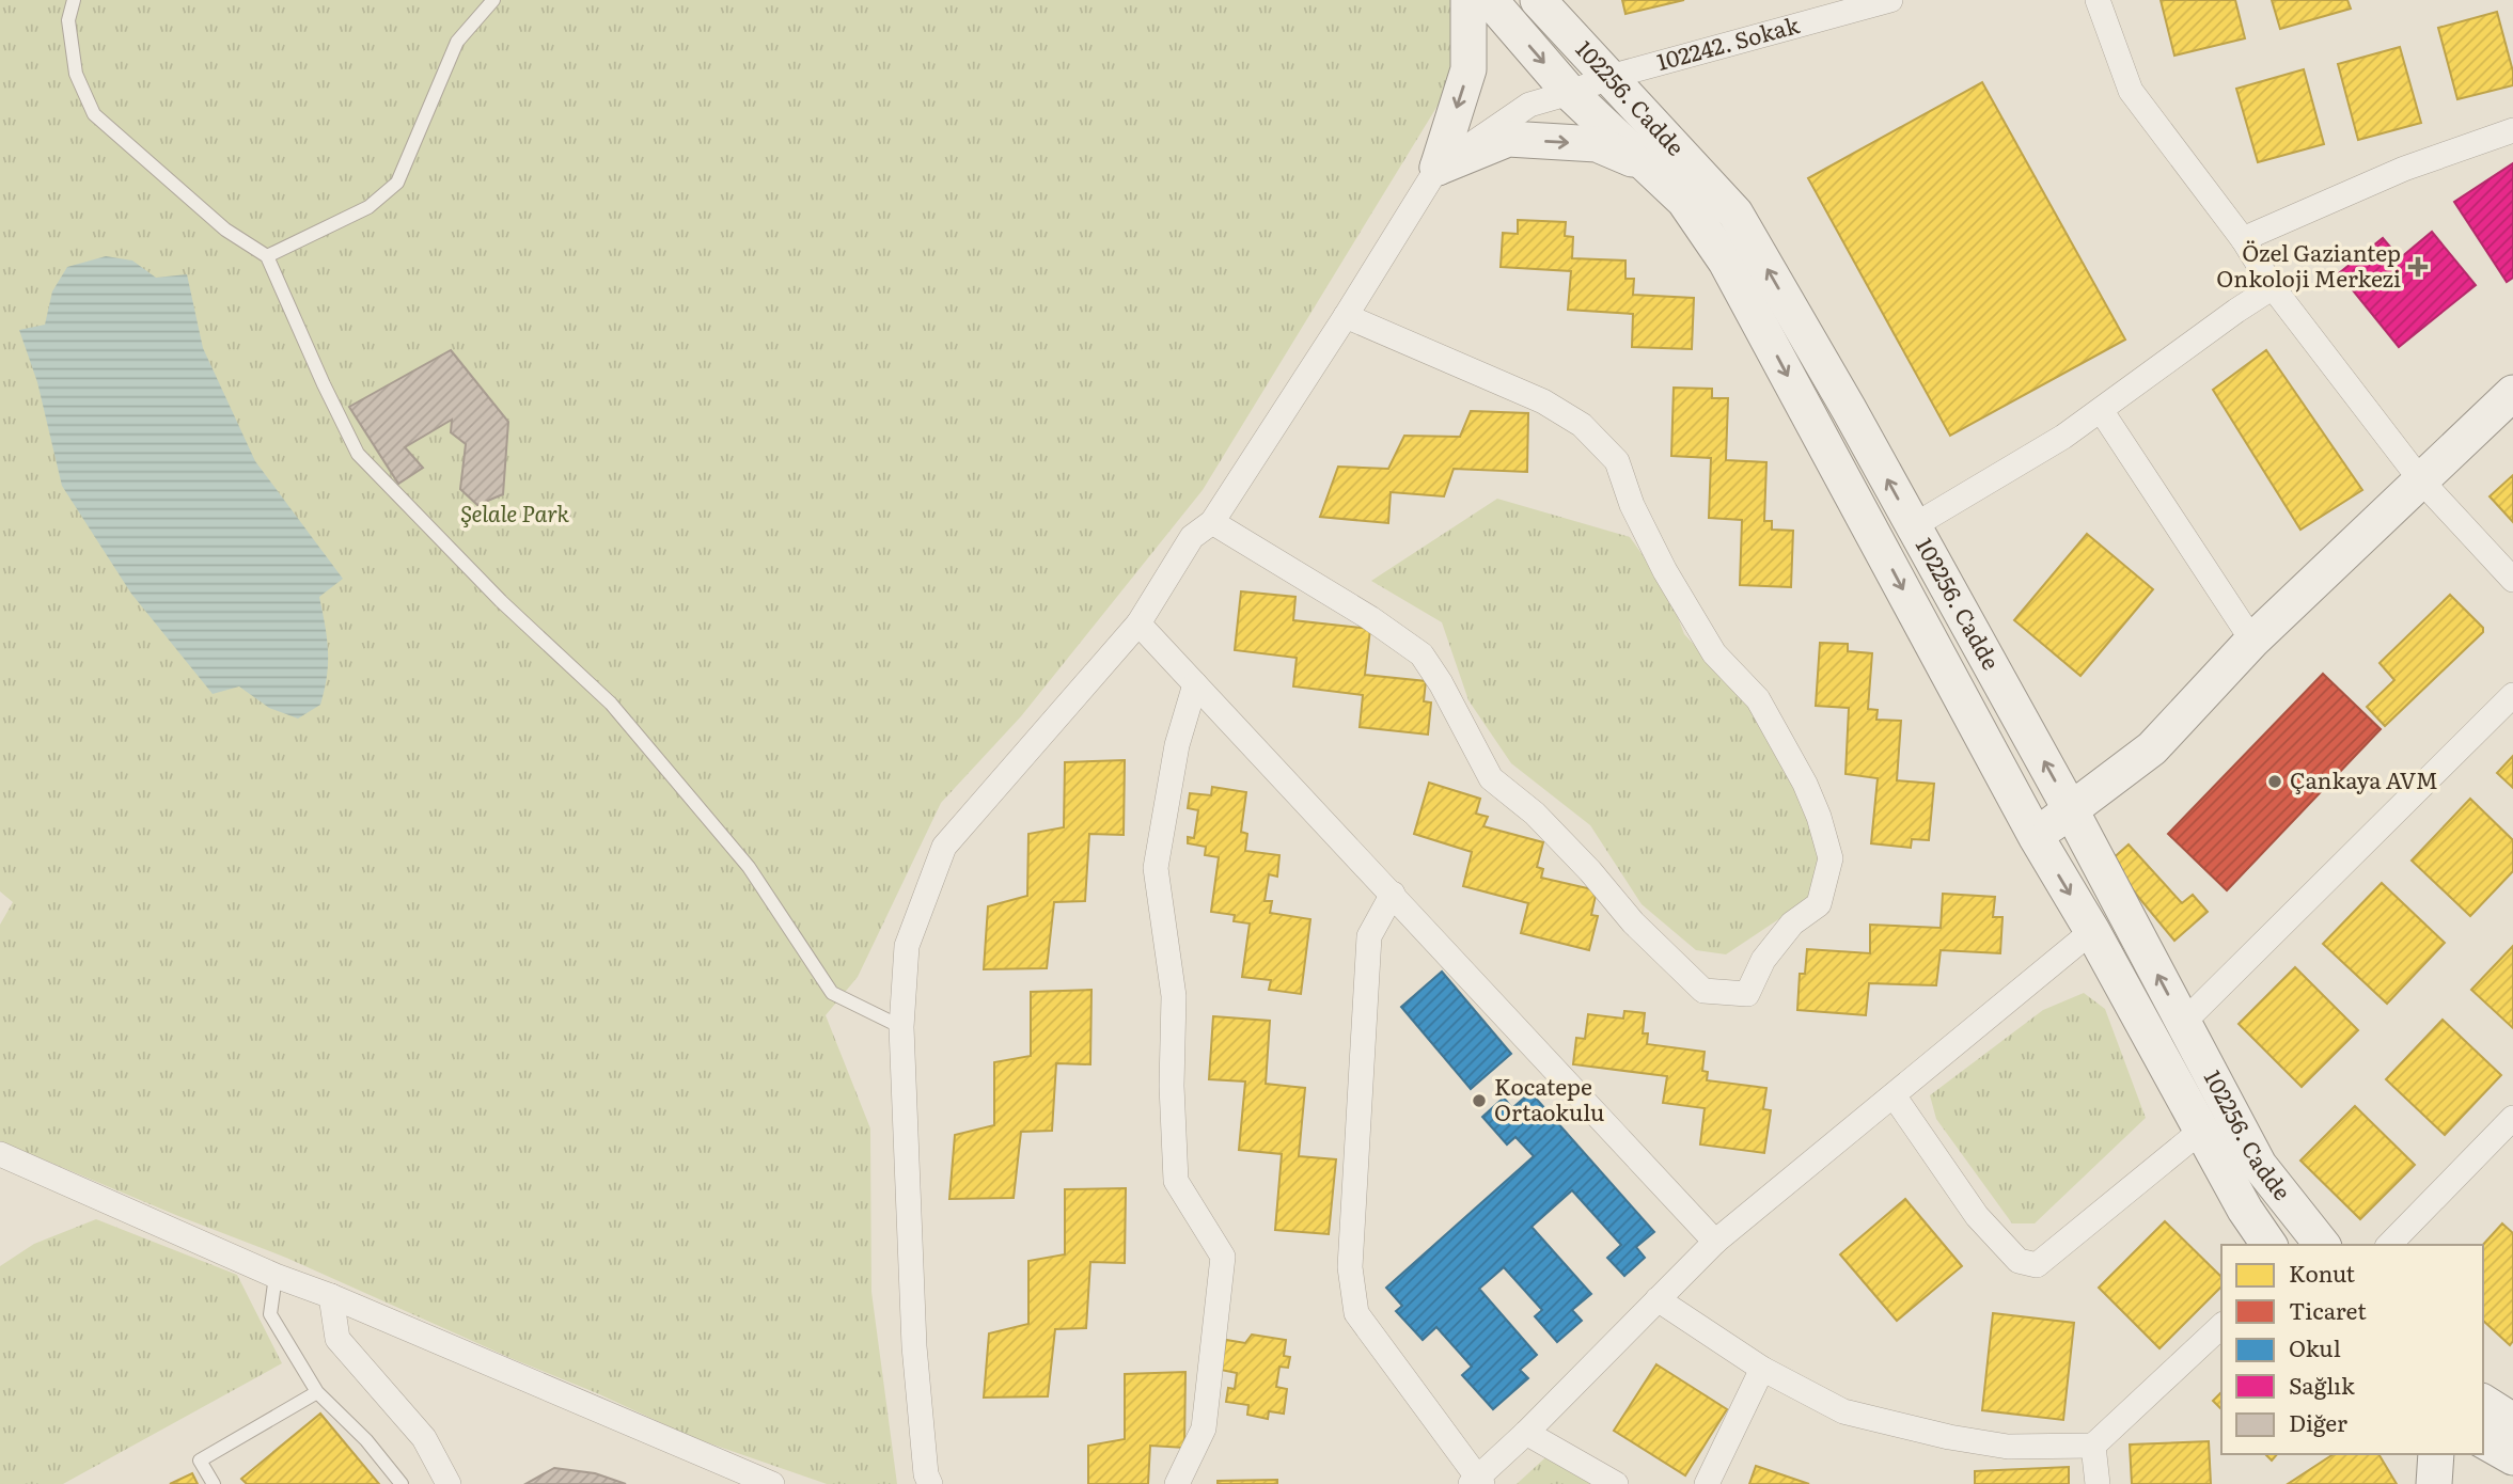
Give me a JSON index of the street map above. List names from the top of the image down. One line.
{"streets":{"street":["102242. Sokak","102256. Cadde"]},"crossings":[["102242. Sokak","102256. Cadde"]],"parks":["Şelale Park"],"places":{"health":["Özel Gaziantep Onkoloji Merkezi"],"other":["Çankaya AVM","Kocatepe Ortaokulu"]},"legend":["Konut","Ticaret","Okul","Sağlık","Diğer"]}
